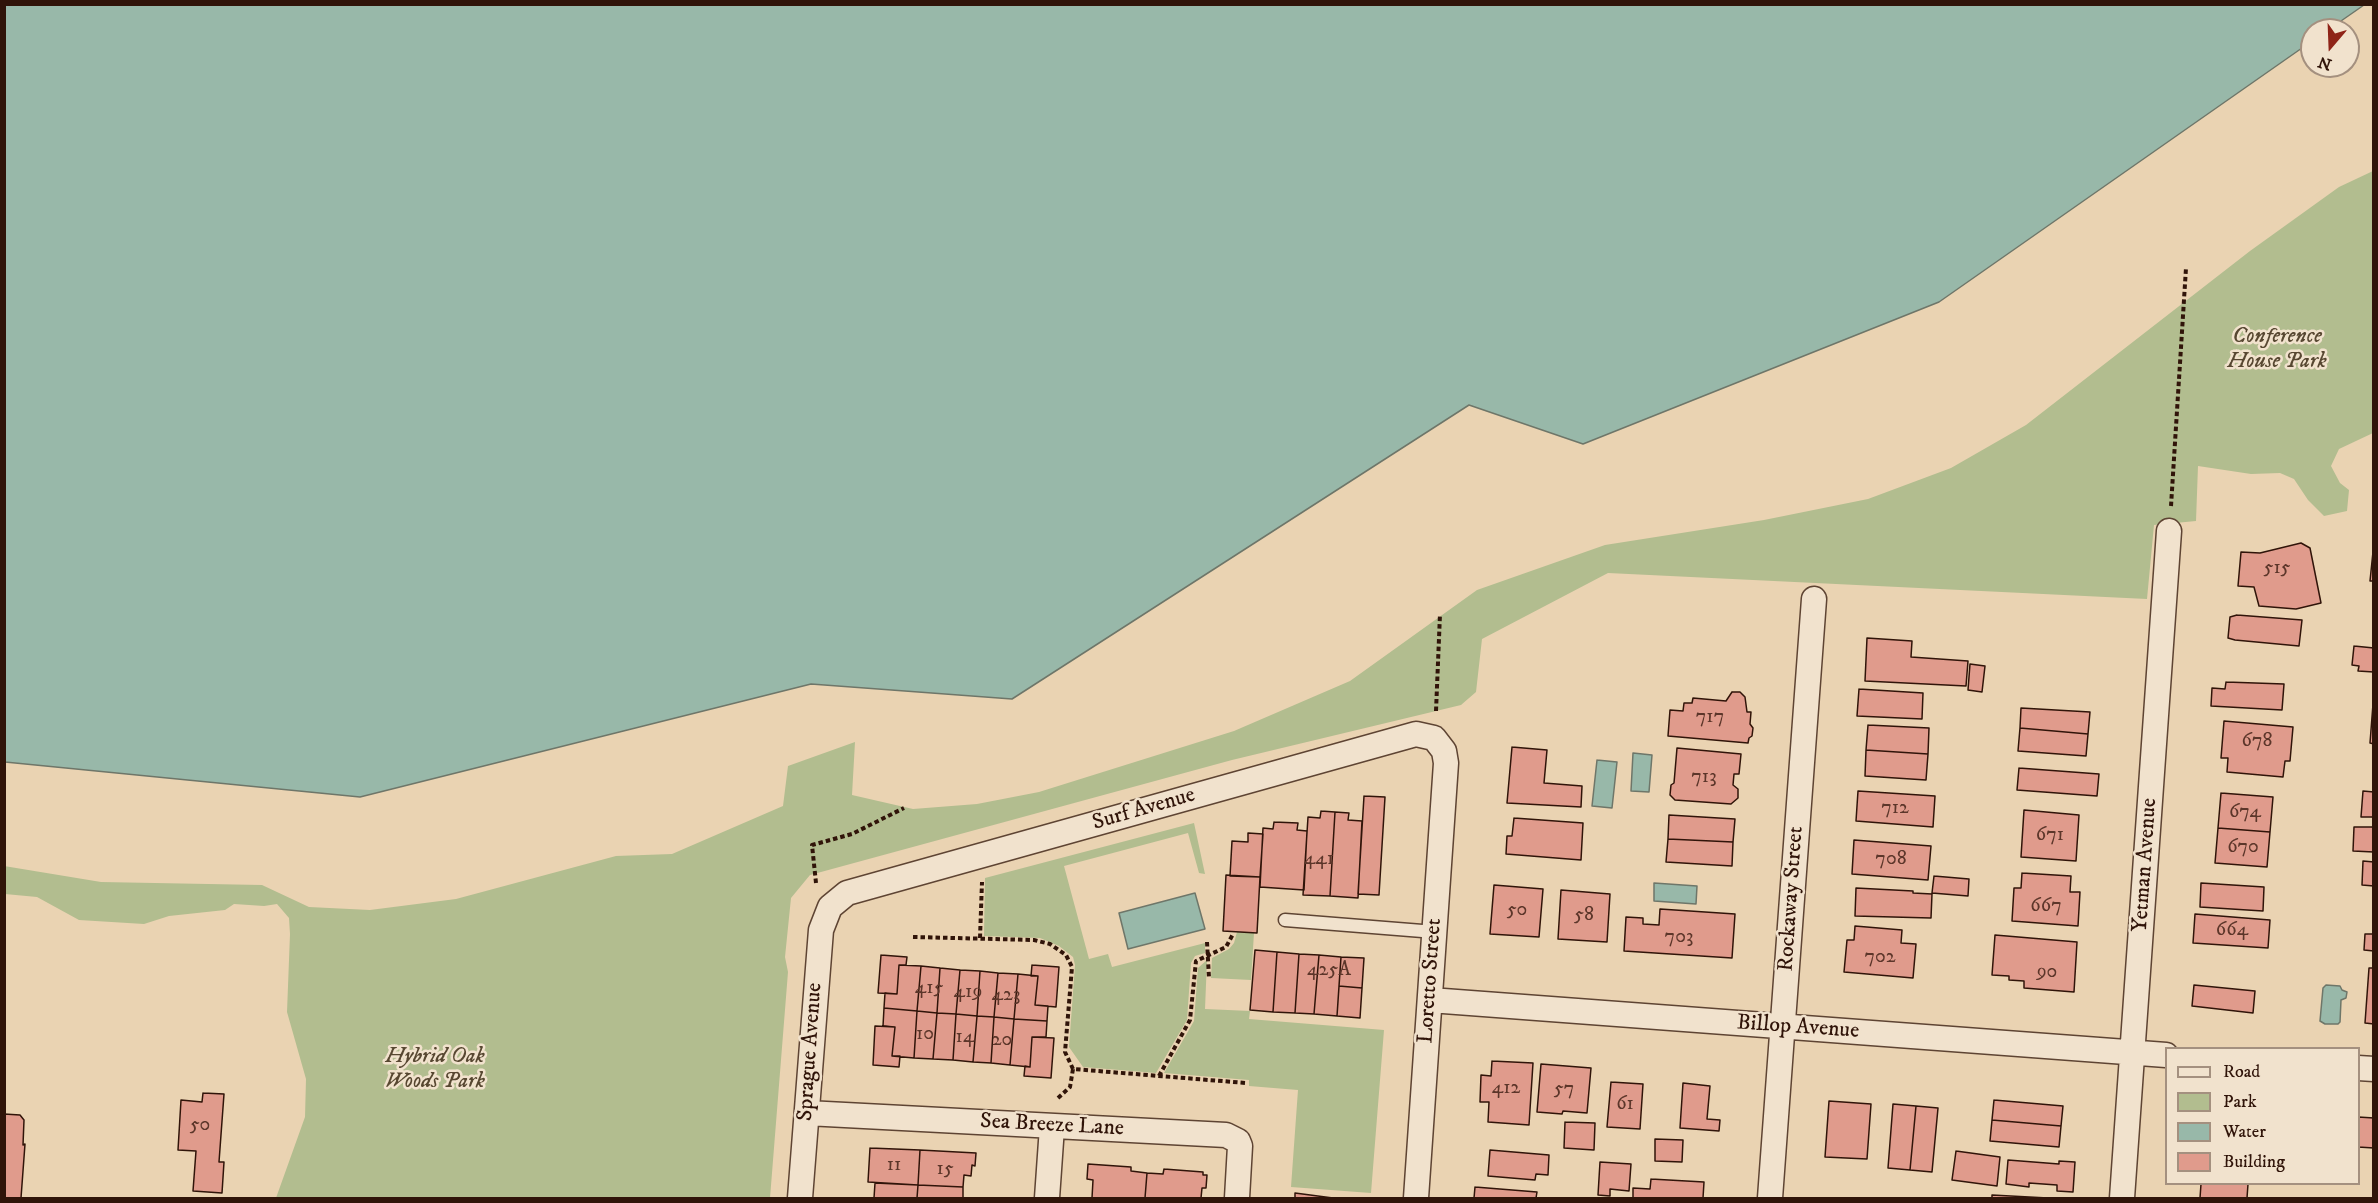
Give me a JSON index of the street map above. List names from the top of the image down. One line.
{"streets":{"street":["Surf Avenue","Yetman Avenue","Rockaway Street","Loretto Street","Billop Avenue","Sprague Avenue","Sea Breeze Lane"]},"crossings":[["Surf Avenue","Loretto Street"],["Surf Avenue","Sprague Avenue"],["Yetman Avenue","Billop Avenue"],["Rockaway Street","Billop Avenue"],["Loretto Street","Billop Avenue"],["Sprague Avenue","Sea Breeze Lane"]],"parks":["Conference House Park","Hybrid Oak Woods Park"],"house_numbers":["515","717","678","713","712","674","671","670","441","708","667","50","58","664","703","702","425A","90","415","419","423","10","14","20","412","57","61","50","11","15"],"legend":["Road","Park","Water","Building"],"north":"bottom"}
